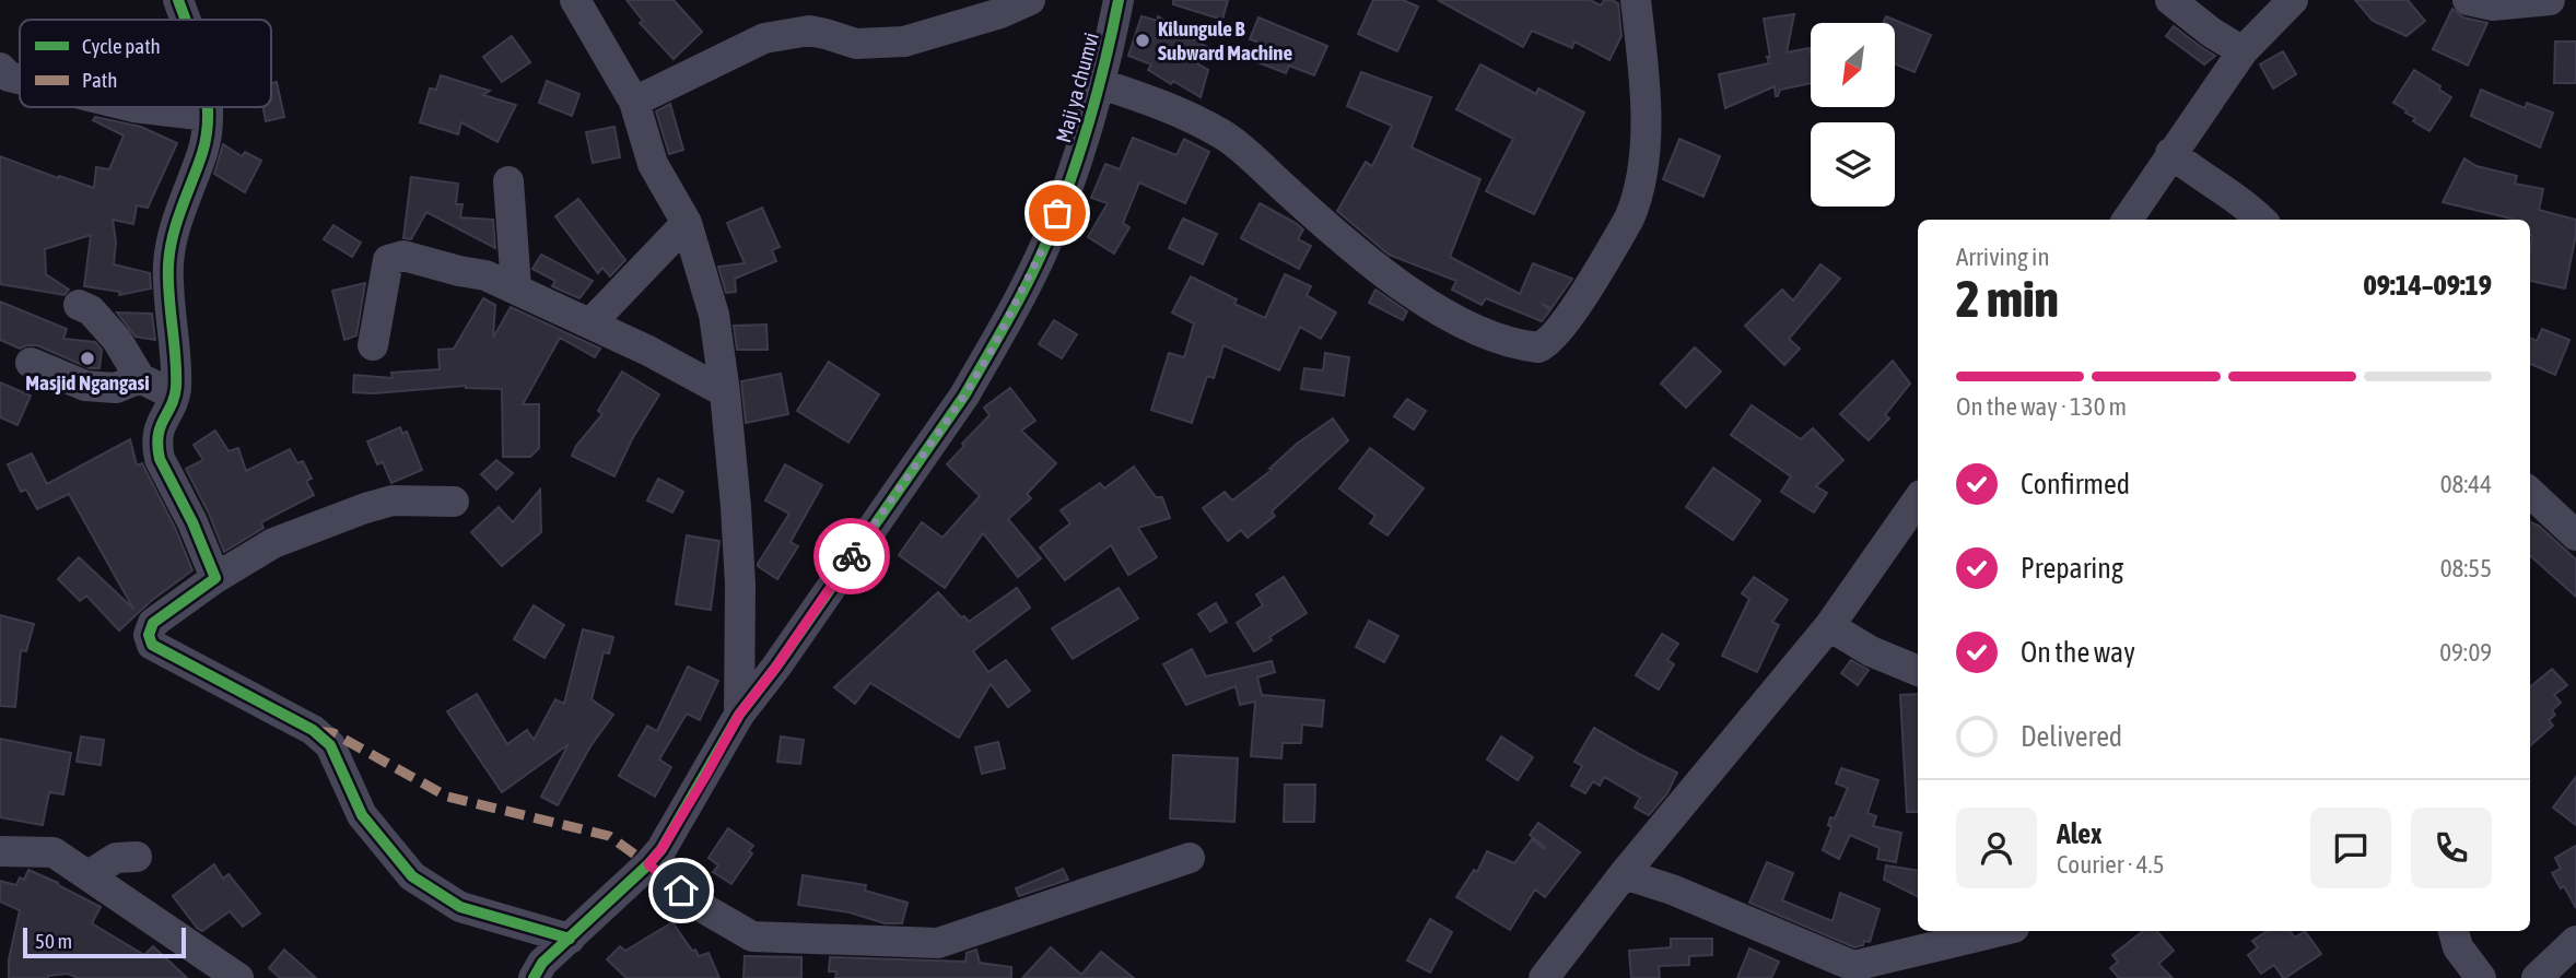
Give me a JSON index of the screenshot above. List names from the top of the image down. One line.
{"streets":{"street":["Maji ya chumvi"]},"places":["Kilungule B Subward Machine","Masjid Ngangasi"],"legend":["Cycle path","Path"],"scale_bar":"50 m","north":"bottom left","page":{"heading":["2 min","Arriving in","09:14–09:19"],"panel":["Alex","Courier · 4.5"],"bar":"On the way · 130 m","list":[["Confirmed","08:44"],["Preparing","08:55"],["On the way","09:09"],"Delivered"],"scale":"50 m"}}
